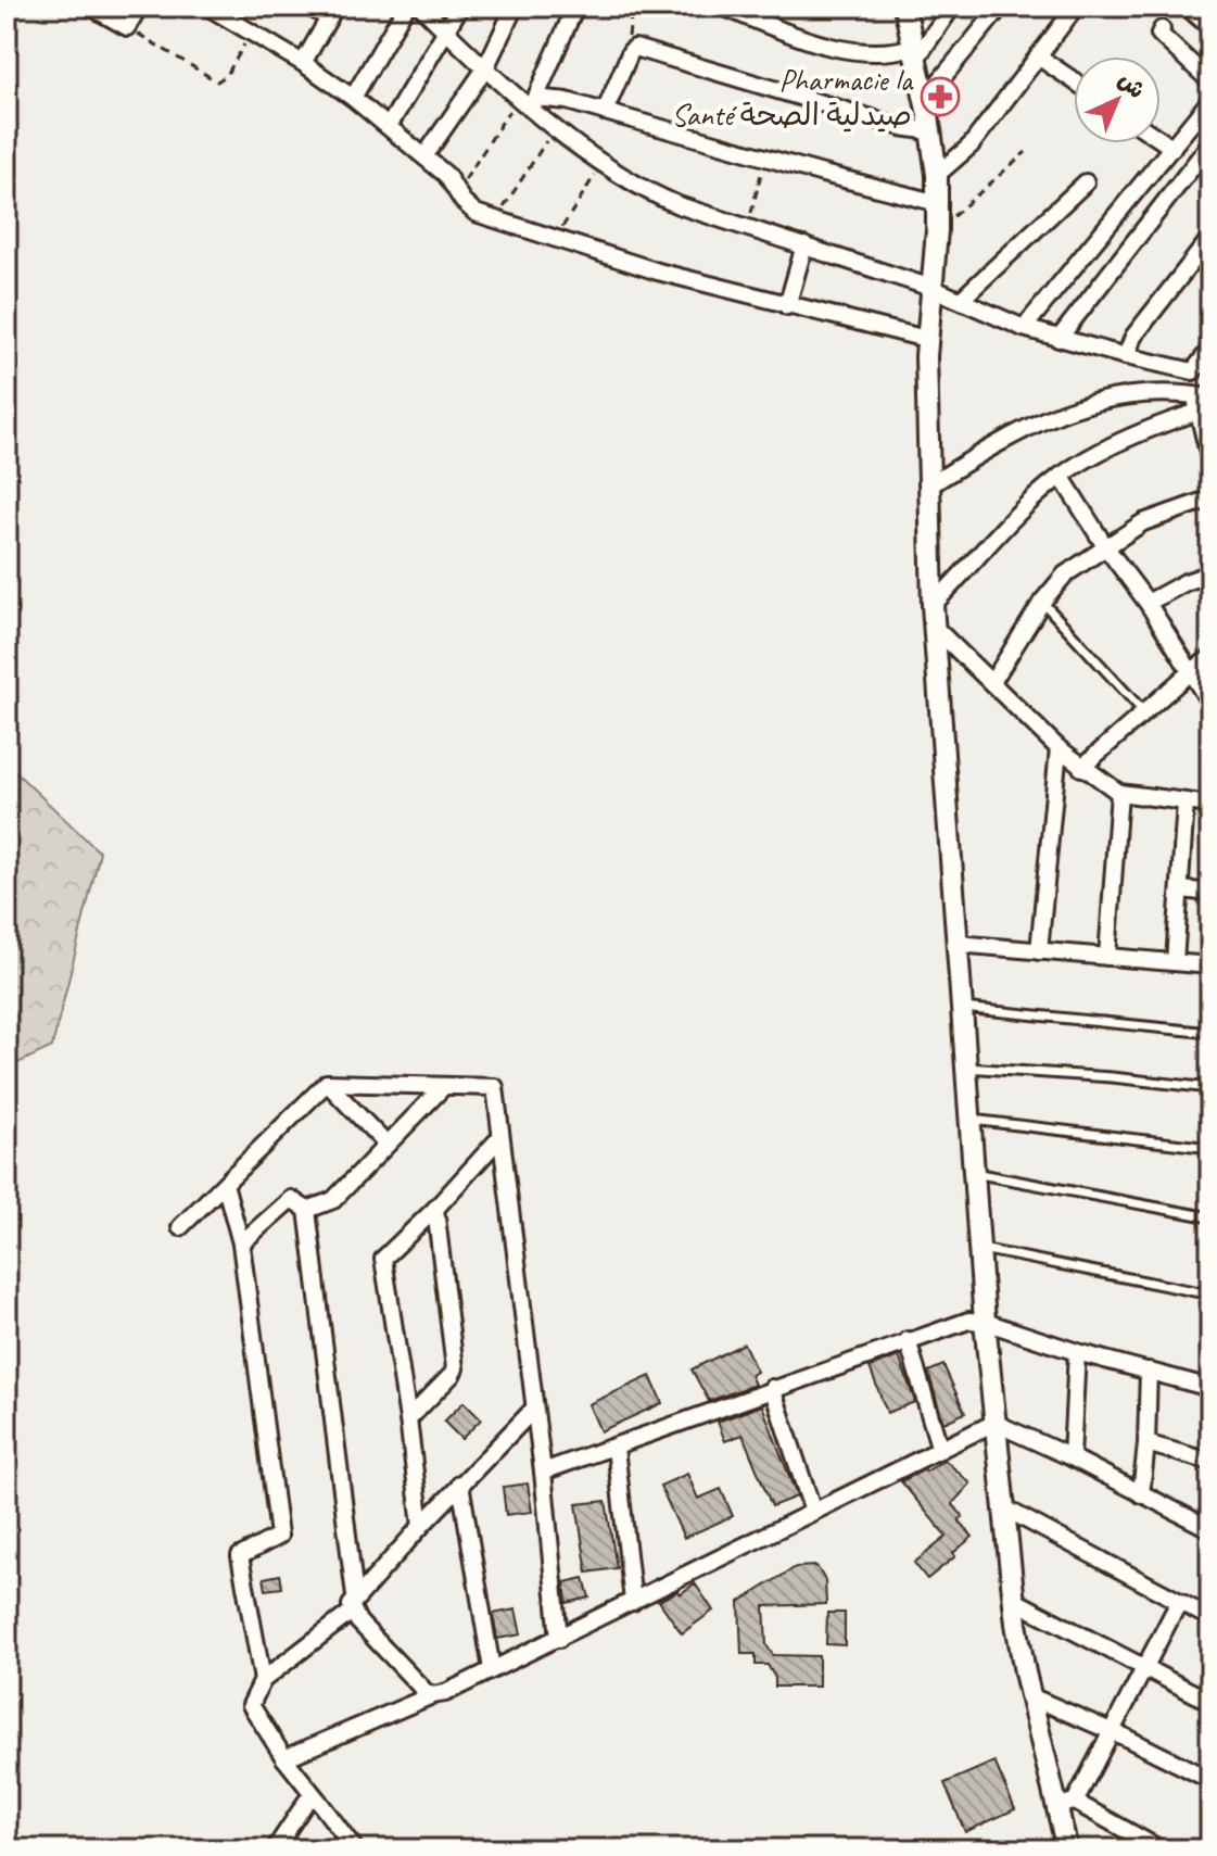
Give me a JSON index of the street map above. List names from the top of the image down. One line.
{"places":{"pharmacy":["Pharmacie la Santé صيدلية الصحة"]},"north":"top right"}
